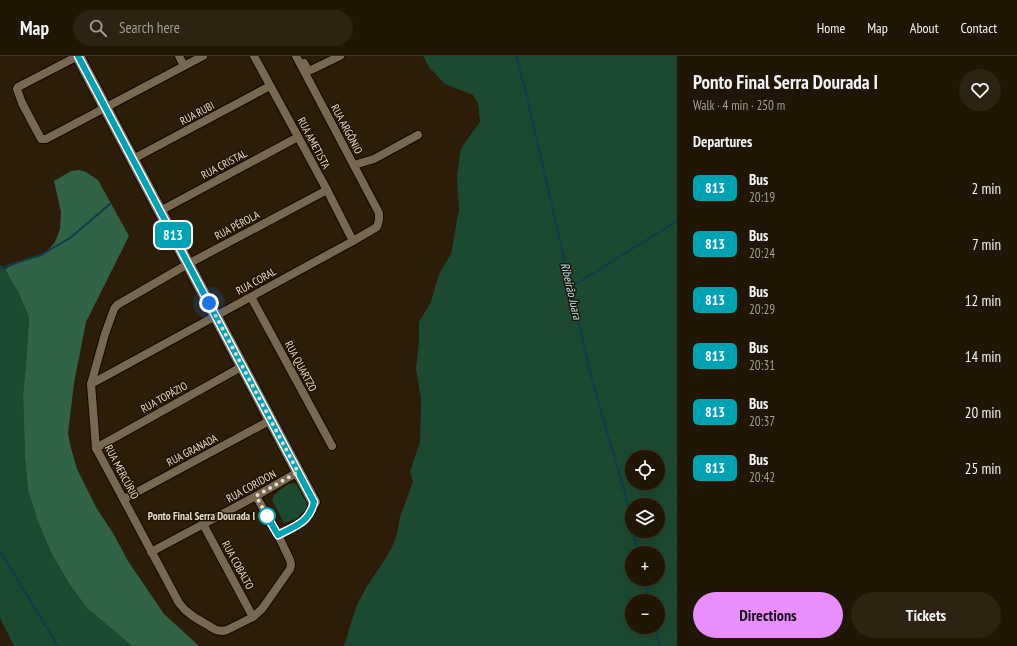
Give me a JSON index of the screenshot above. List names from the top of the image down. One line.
{"streets":{"street":["RUA RUBI","RUA ARGÔNIO","RUA AMETISTA","RUA CRISTAL","RUA PÉROLA","RUA CORAL","RUA QUARTZO","RUA TOPÁZIO","RUA GRANADA","RUA MERCÚRIO","RUA CORIDON","RUA COBALTO"]},"crossings":[["RUA RUBI","RUA AMETISTA"],["RUA ARGÔNIO","RUA CORAL"],["RUA AMETISTA","RUA CRISTAL"],["RUA AMETISTA","RUA PÉROLA"],["RUA AMETISTA","RUA CORAL"],["RUA PÉROLA","RUA MERCÚRIO"],["RUA CORAL","RUA QUARTZO"],["RUA CORAL","RUA MERCÚRIO"],["RUA TOPÁZIO","RUA MERCÚRIO"],["RUA GRANADA","RUA MERCÚRIO"],["RUA MERCÚRIO","RUA CORIDON"],["RUA MERCÚRIO","RUA COBALTO"],["RUA CORIDON","RUA COBALTO"]],"water":["Ribeirão Juara"],"places":["Ponto Final Serra Dourada I"],"lines":["bus line 813"],"page":{"header":"Map","search":"Search here","nav":["Home","Map","About","Contact"],"on_map":"813","heading":[["Ponto Final Serra Dourada I","Walk · 4 min · 250 m"],"Departures"],"list":[{"mark":"813","name":"Bus","note":"20:19","value":"2 min"},{"mark":"813","name":"Bus","note":"20:24","value":"7 min"},{"mark":"813","name":"Bus","note":"20:29","value":"12 min"},{"mark":"813","name":"Bus","note":"20:31","value":"14 min"},{"mark":"813","name":"Bus","note":"20:37","value":"20 min"},{"mark":"813","name":"Bus","note":"20:42","value":"25 min"}],"map_buttons":["+","−"],"buttons":["Directions","Tickets"]}}
